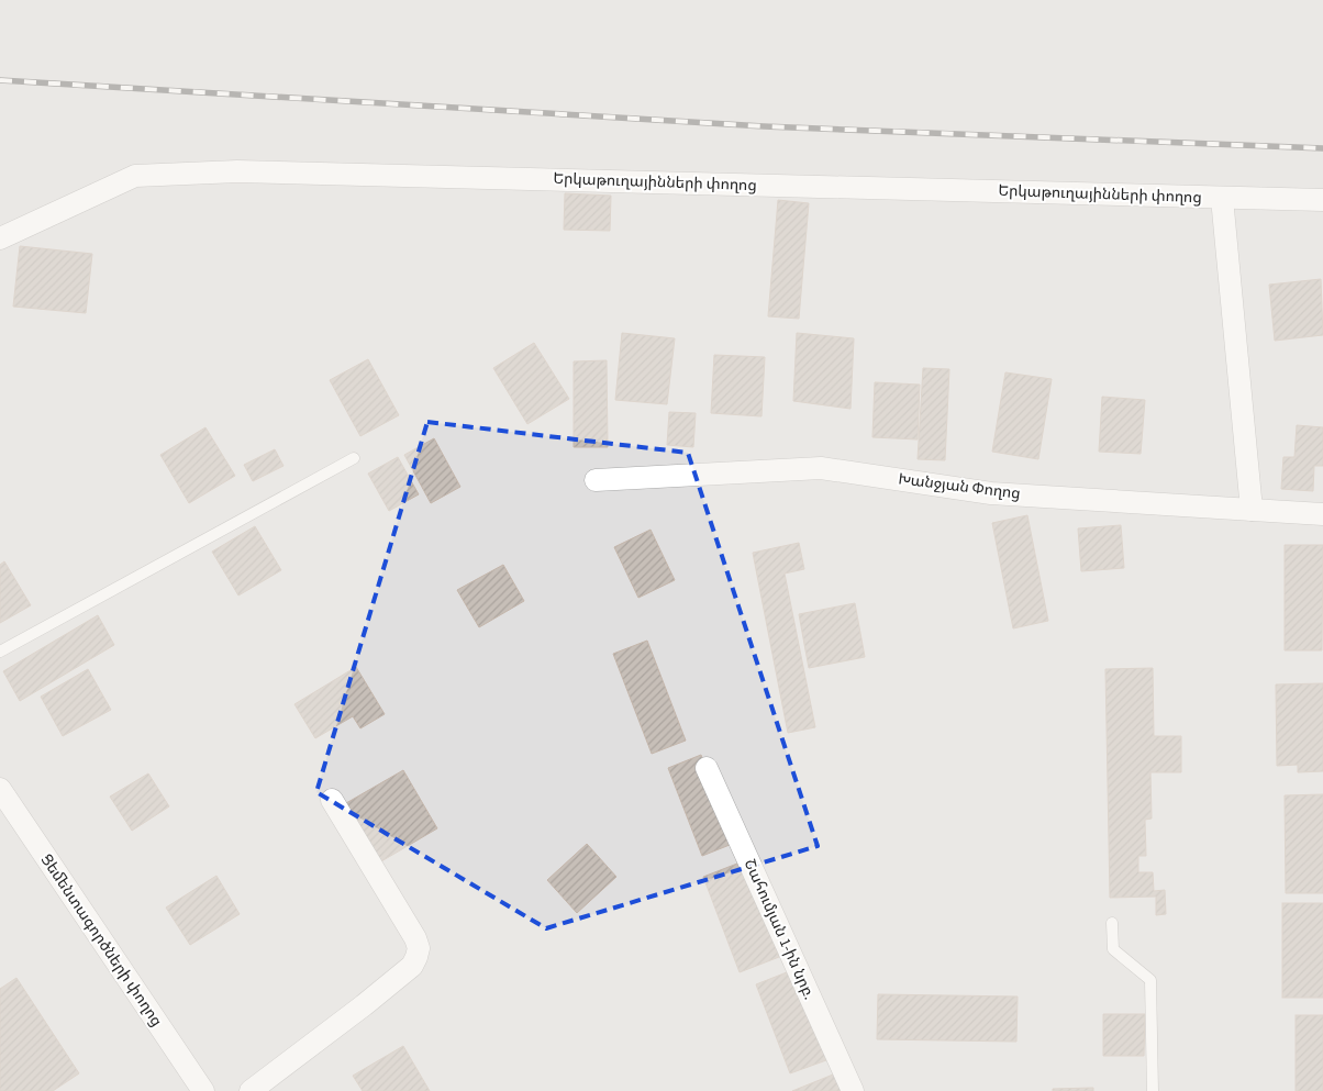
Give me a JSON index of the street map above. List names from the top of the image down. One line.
{"streets":{"street":["Երկաթուղայինների փողոց","Խանջյան Փողոց","Շահումյան 1-ին նրբ.","Ցեմենտագործների փողոց"]}}
